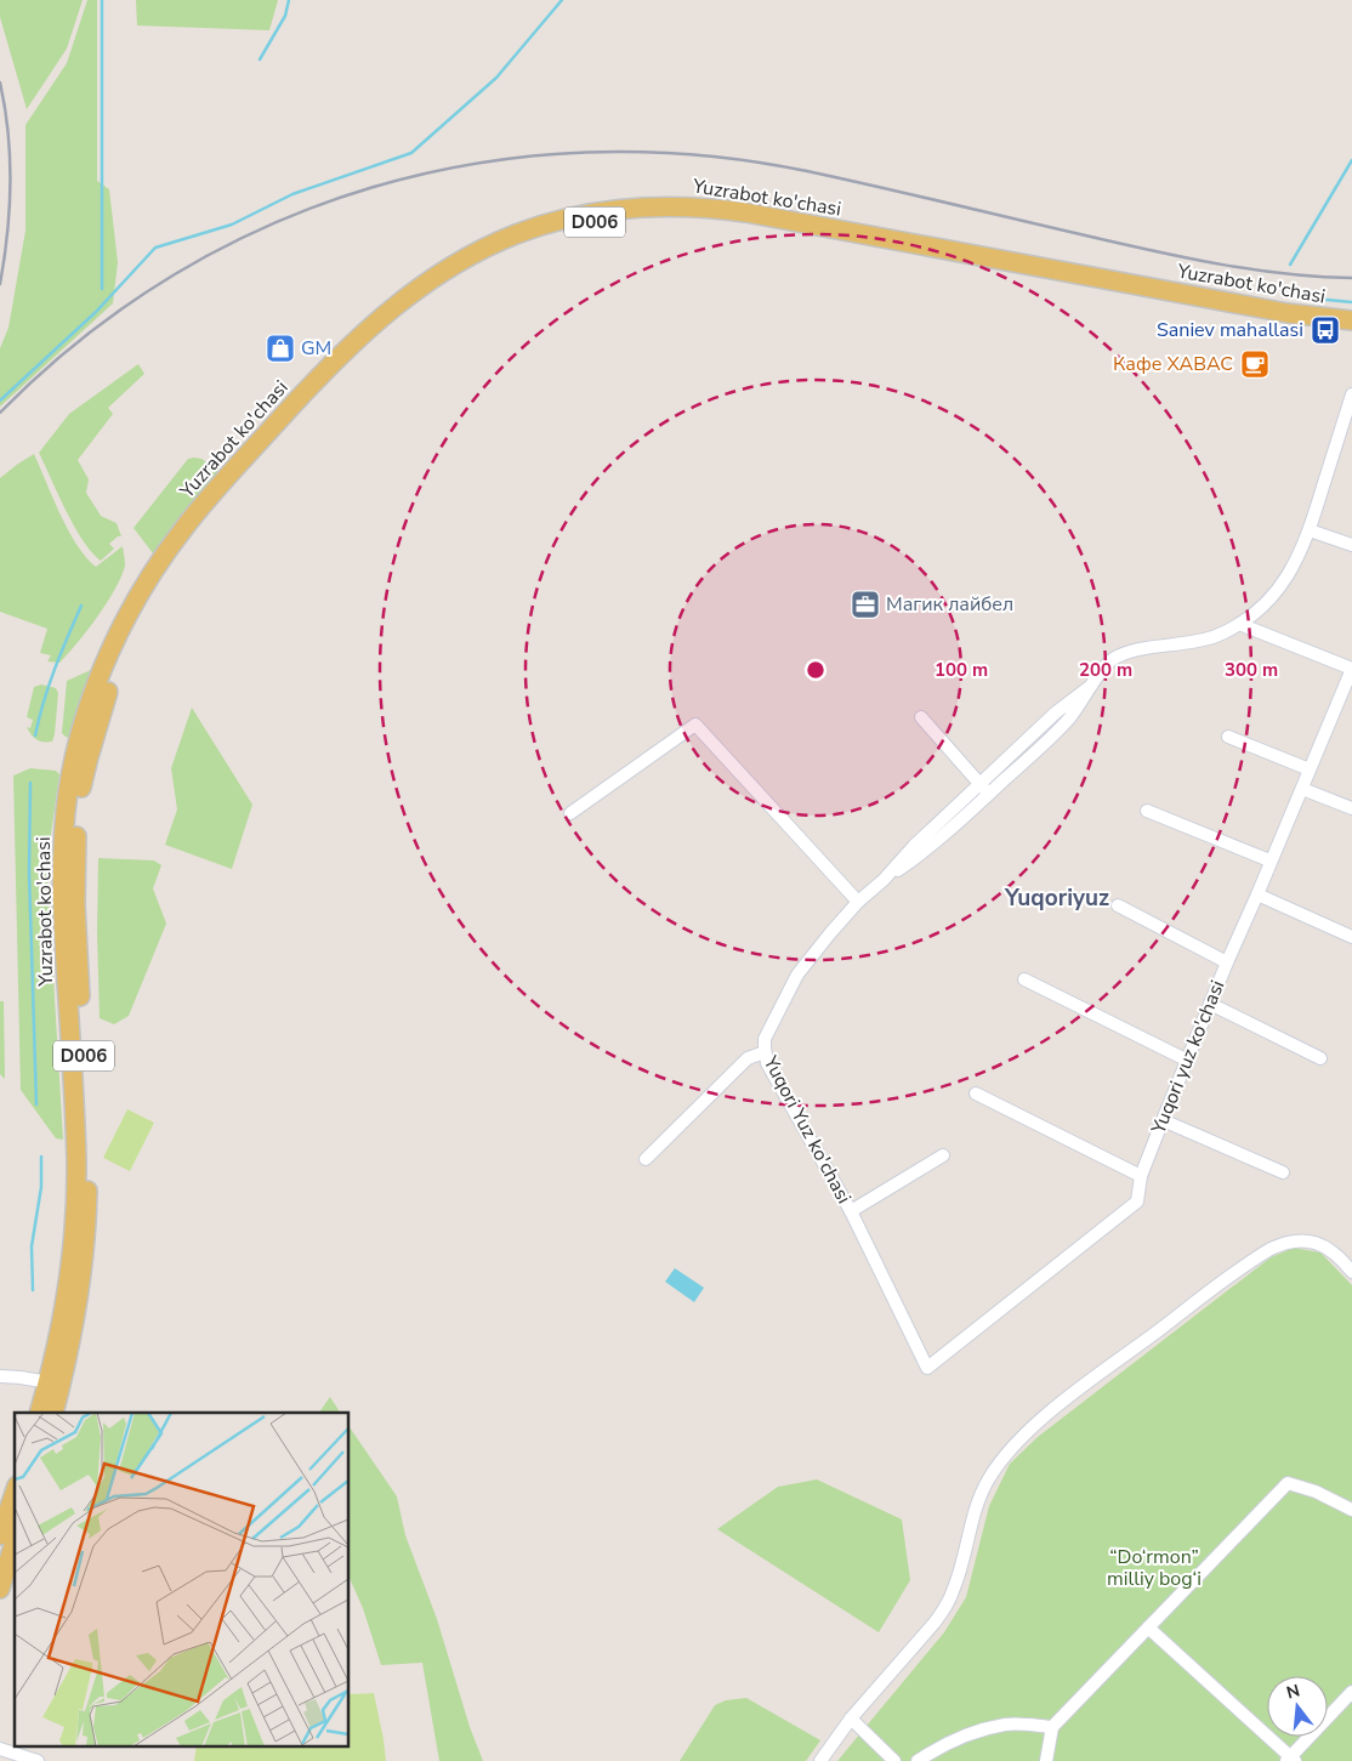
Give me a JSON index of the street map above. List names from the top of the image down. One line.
{"streets":{"main road":["Yuzrabot ko'chasi","D006"],"street":["Yuqori yuz ko'chasi","Yuqori Yuz ko'chasi"]},"crossings":[["Yuqori yuz ko'chasi","Yuqori Yuz ko'chasi"]],"districts":["Yuqoriyuz"],"parks":["“Do‘rmon” milliy bog‘i"],"places":{"bus stop":["Saniev mahallasi"],"shop":["GM"],"cafe":["Кафе ХАВАС"],"office":["Магик лайбел"]},"north":"top","rings":["100 m","200 m","300 m"]}
